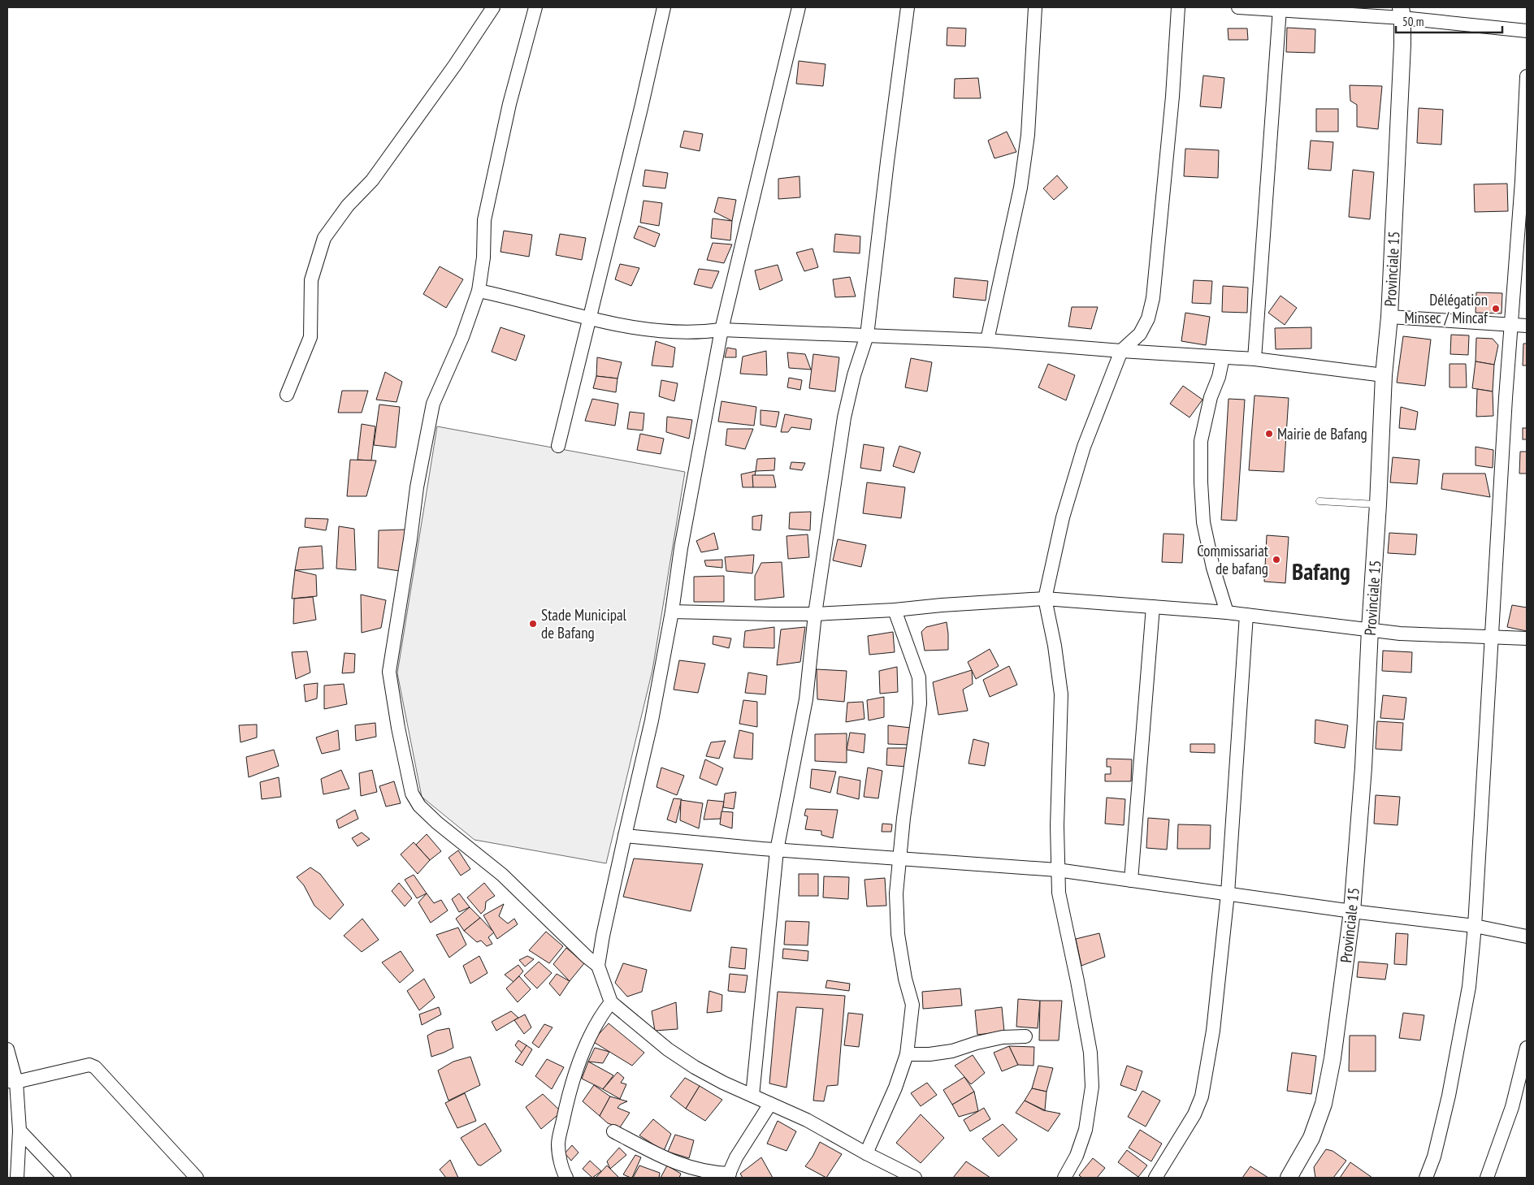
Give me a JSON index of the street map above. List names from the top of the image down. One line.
{"streets":{"street":["Provinciale 15"]},"districts":["Bafang"],"places":["Délégation Minsec / Mincaf","Mairie de Bafang","Commissariat de bafang","Stade Municipal de Bafang"],"scale_bar":"50 m"}
